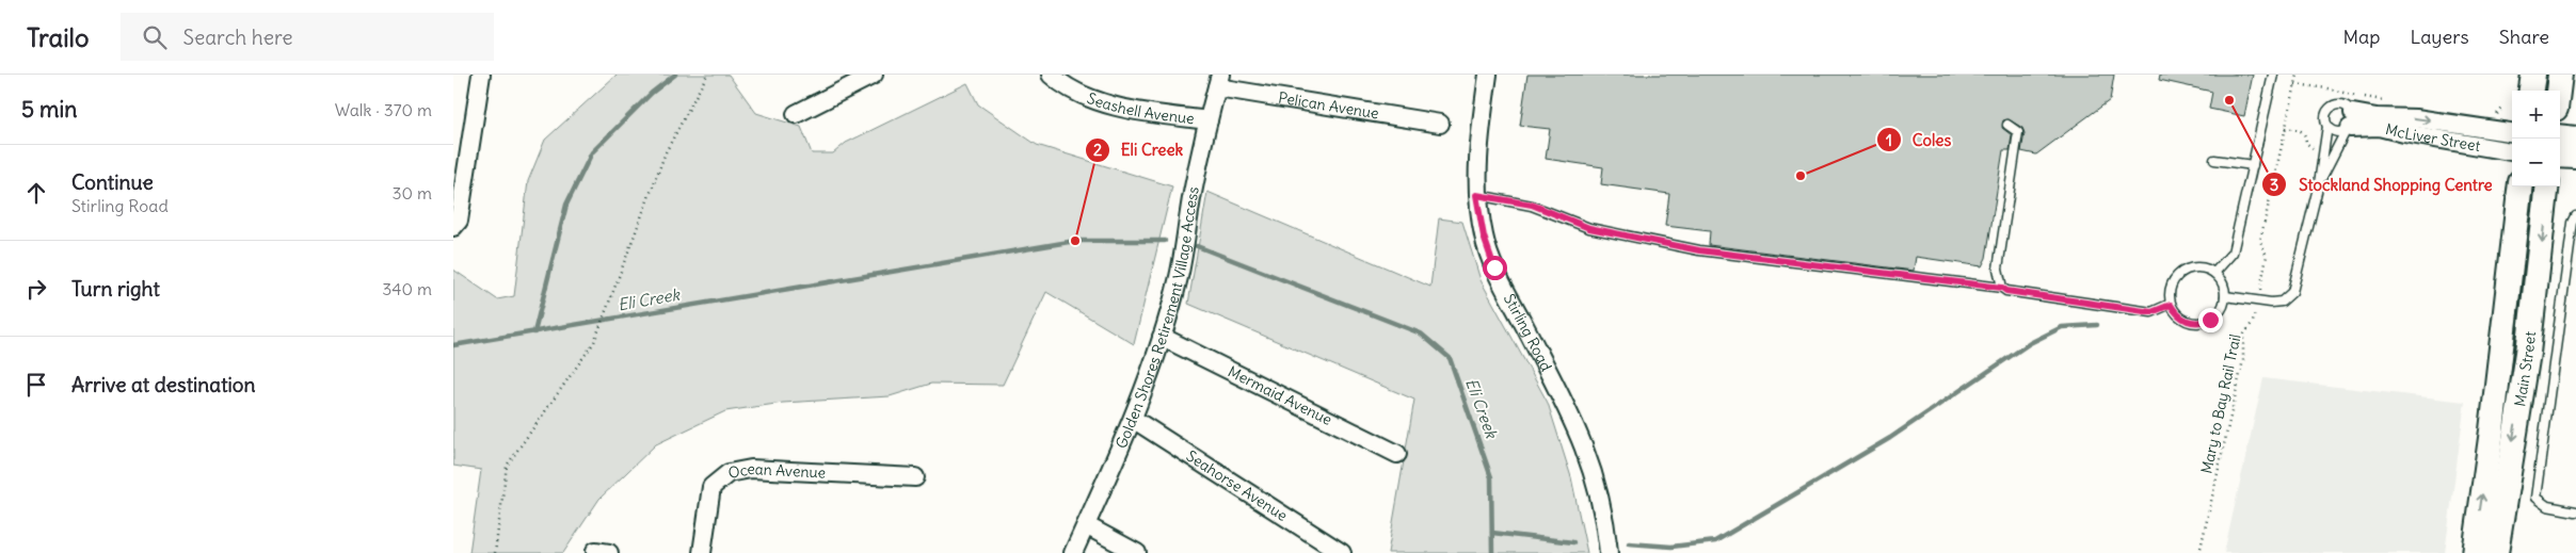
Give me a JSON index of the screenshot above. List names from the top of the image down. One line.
{"streets":{"main road":["Main Street"],"street":["Pelican Avenue","Seashell Avenue","McLiver Street","Golden Shores Retirement Village Access","Stirling Road","Mermaid Avenue","Ocean Avenue","Seahorse Avenue"],"path":["Mary to Bay Rail Trail"]},"crossings":[["Pelican Avenue","Golden Shores Retirement Village Access"],["Seashell Avenue","Golden Shores Retirement Village Access"],["Golden Shores Retirement Village Access","Mermaid Avenue"],["Golden Shores Retirement Village Access","Seahorse Avenue"]],"water":["Eli Creek"],"places":["Stockland Shopping Centre","Coles","Eli Creek"],"page":{"header":"Trailo","search":"Search here","nav":["Map","Layers","Share"],"heading":["5 min","Walk · 370 m"],"map_buttons":["+","−"],"list":[["Continue","Stirling Road","30 m"],["Turn right","340 m"],"Arrive at destination"]}}
